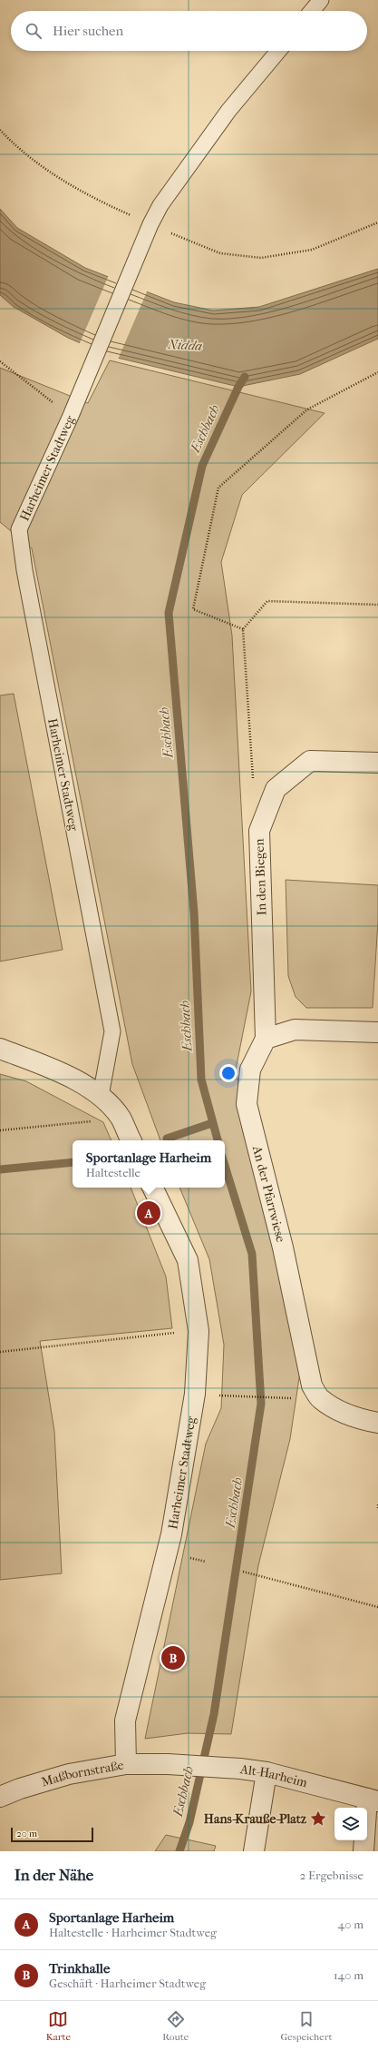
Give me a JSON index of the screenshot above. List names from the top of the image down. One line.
{"streets":{"street":["Harheimer Stadtweg","In den Biegen","An der Pfarrwiese","Maßbornstraße","Alt-Harheim"]},"crossings":[["Harheimer Stadtweg","Maßbornstraße"],["In den Biegen","An der Pfarrwiese"],["Maßbornstraße","Alt-Harheim"]],"water":["Nidda","Eschbach"],"places":{"place":["Hans-Krauße-Platz"]},"scale_bar":"20 m","page":{"search":"Hier suchen","popup":["Sportanlage Harheim","Haltestelle"],"pins":["A","B"],"scale":"20 m","heading":["In der Nähe","2 Ergebnisse"],"list":[{"mark":"A","name":"Sportanlage Harheim","note":"Haltestelle · Harheimer Stadtweg","value":"40 m"},{"mark":"B","name":"Trinkhalle","note":"Geschäft · Harheimer Stadtweg","value":"140 m"}],"nav":["Karte","Route","Gespeichert"]}}
